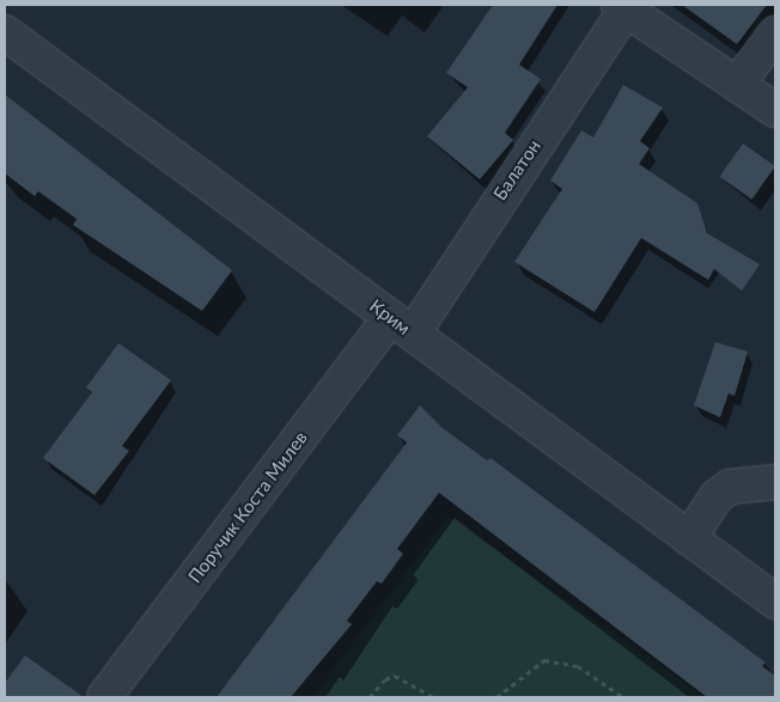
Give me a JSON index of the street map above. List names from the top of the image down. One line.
{"streets":{"street":["Балатон","Крим","Поручик Коста Милев"]},"crossings":[["Балатон","Крим"],["Балатон","Поручик Коста Милев"],["Крим","Поручик Коста Милев"]]}
